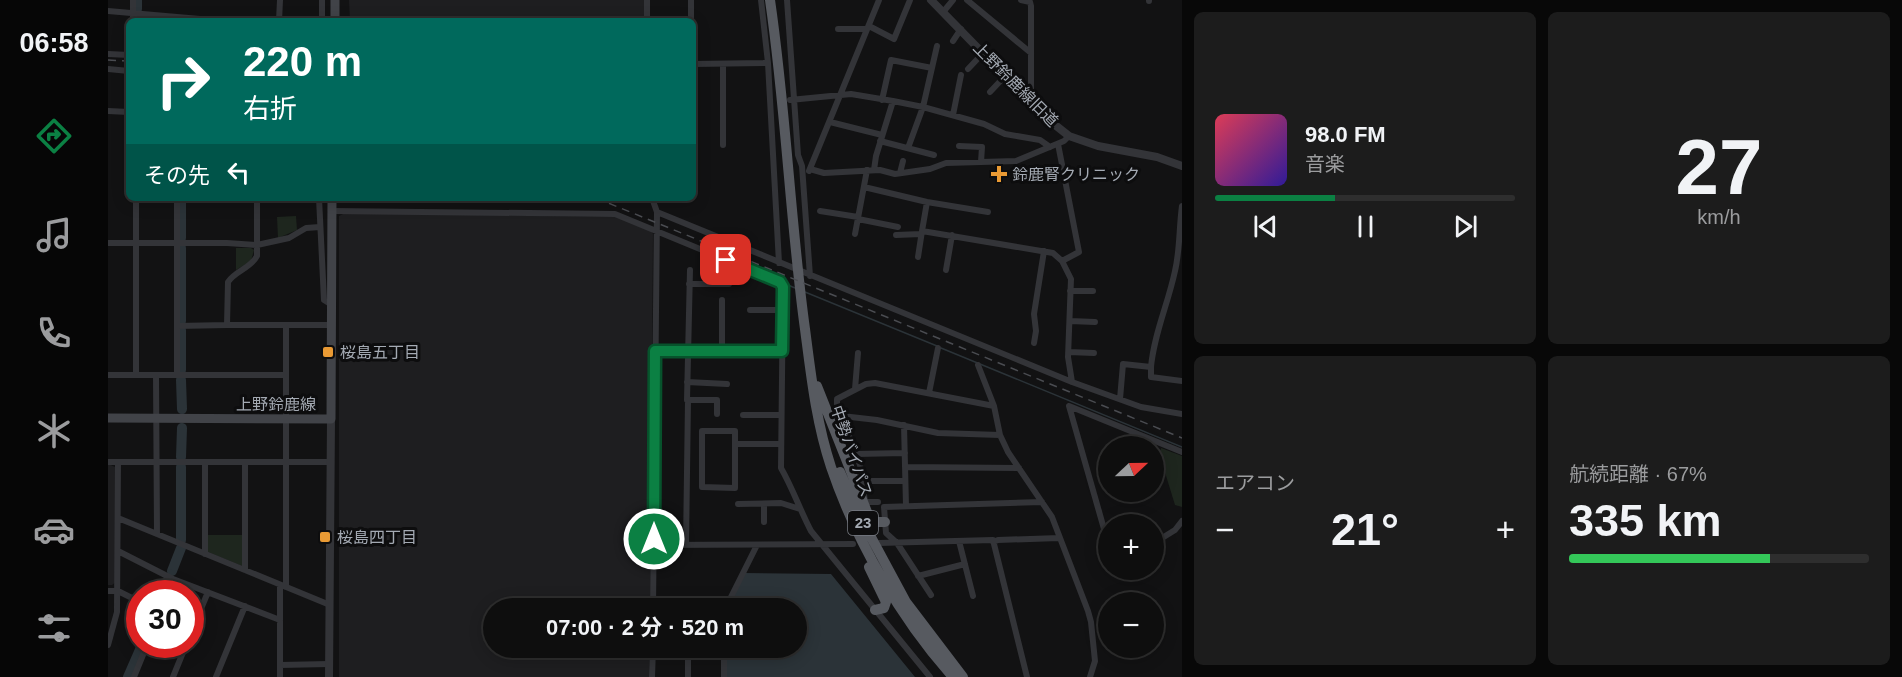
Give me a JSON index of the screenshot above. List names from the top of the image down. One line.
{"streets":{"highway":["中勢バイパス","23"],"main road":["上野鈴鹿線"],"street":["上野鈴鹿線旧道"]},"places":{"health":["鈴鹿腎クリニック"],"transit":["桜島五丁目","桜島四丁目"]},"north":"right","page":{"tabs":"06:58","tile":[["27","km/h"],"エアコン",["航続距離 · 67%","335 km"]],"turn":["220 m","右折"],"song":["98.0 FM","音楽"],"then":"その先","map_buttons":["+","−"],"heat":["−","21°","+"],"limit":"30","trip":"07:00 · 2 分 · 520 m"}}
